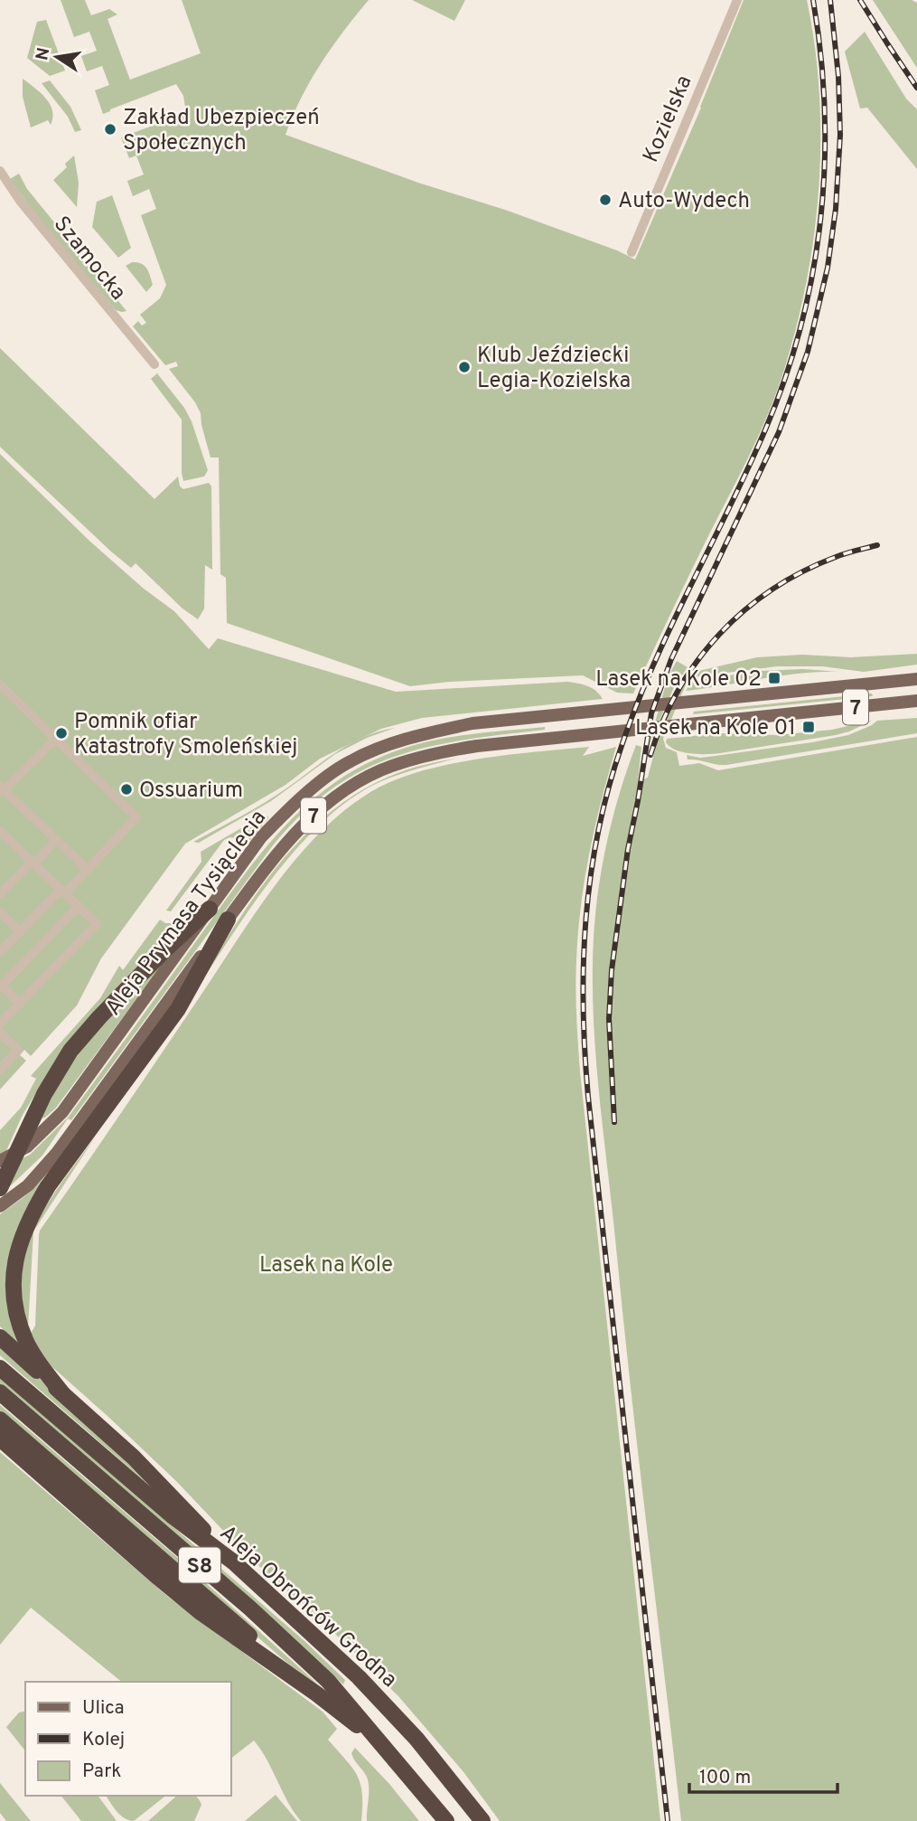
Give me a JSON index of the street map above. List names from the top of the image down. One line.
{"streets":{"highway":["S8","Aleja Obrońców Grodna"],"main road":["7","Aleja Prymasa Tysiąclecia"],"street":["Kozielska","Szamocka"]},"parks":["Lasek na Kole"],"places":{"other":["Zakład Ubezpieczeń Społecznych","Auto-Wydech","Klub Jeździecki Legia-Kozielska","Pomnik ofiar Katastrofy Smoleńskiej","Ossuarium"],"transit":["Lasek na Kole 02","Lasek na Kole 01"]},"legend":["Ulica","Kolej","Park"],"scale_bar":"100 m","north":"left"}
